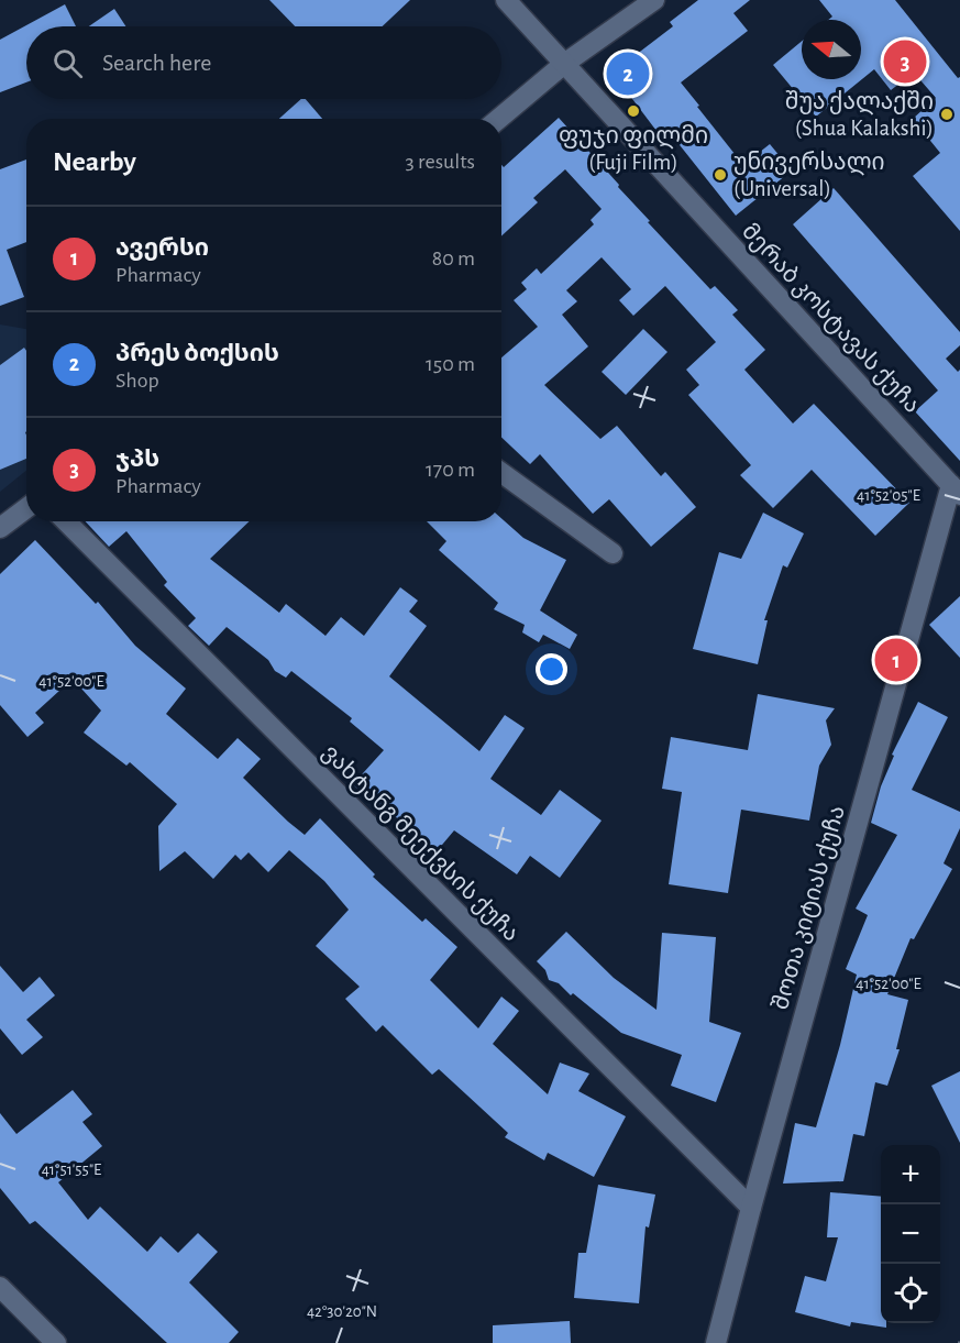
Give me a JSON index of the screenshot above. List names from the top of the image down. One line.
{"streets":{"street":["მერაბ კოსტავას ქუჩა","ვახტანგ მეექვსის ქუჩა","შოთა კიტიას ქუჩა"]},"crossings":[["მერაბ კოსტავას ქუჩა","შოთა კიტიას ქუჩა"],["ვახტანგ მეექვსის ქუჩა","შოთა კიტიას ქუჩა"]],"places":["ფუჯი ფილმი (Fuji Film)","შუა ქალაქში (Shua Kalakshi)","უნივერსალი (Universal)"],"north":"left","page":{"search":"Search here","pins":["3","2","1"],"heading":["Nearby","3 results"],"list":[{"mark":"1","name":"ავერსი","note":"Pharmacy","value":"80 m"},{"mark":"2","name":"პრეს ბოქსის","note":"Shop","value":"150 m"},{"mark":"3","name":"ჯპს","note":"Pharmacy","value":"170 m"}],"map_buttons":["+","−"]},"coordinates":["41°52'05\"E","41°52'00\"E","41°51'55\"E","42°30'20\"N"]}
